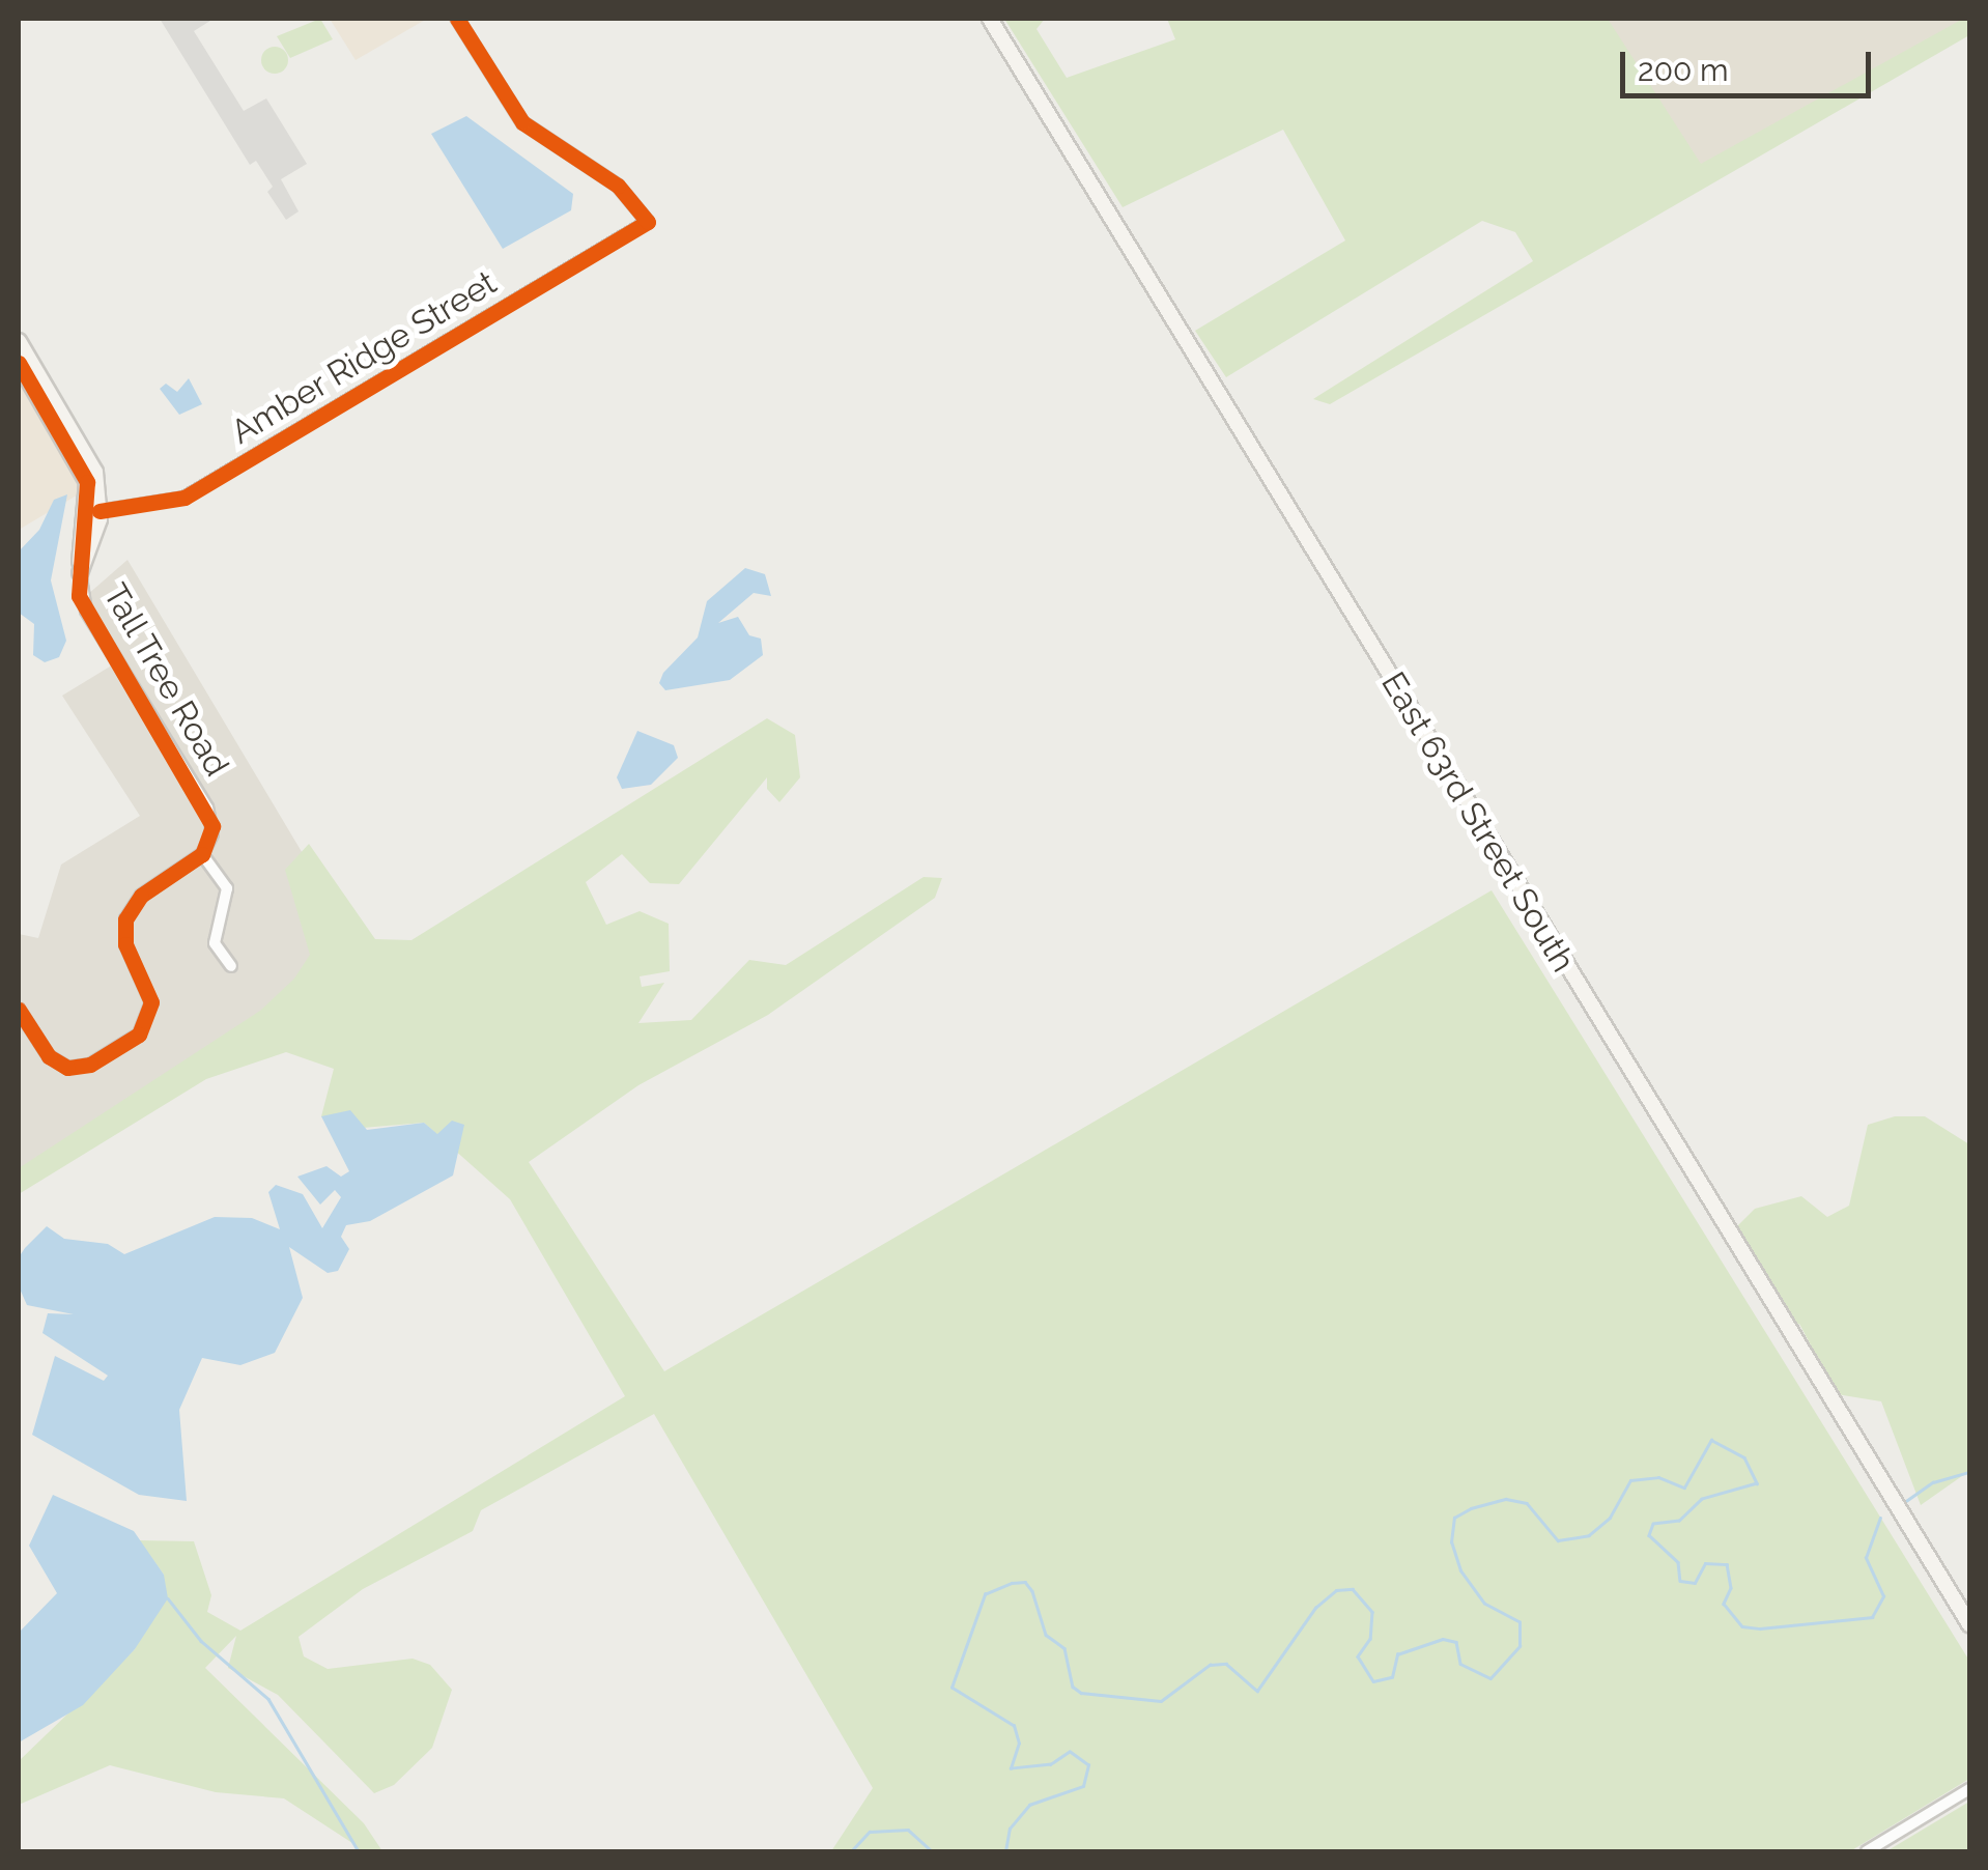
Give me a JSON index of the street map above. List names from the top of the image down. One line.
{"streets":{"main road":["Tall Tree Road","East 63rd Street South"],"street":["Amber Ridge Street"]},"crossings":[["Amber Ridge Street","Tall Tree Road"]],"scale_bar":"200 m"}
